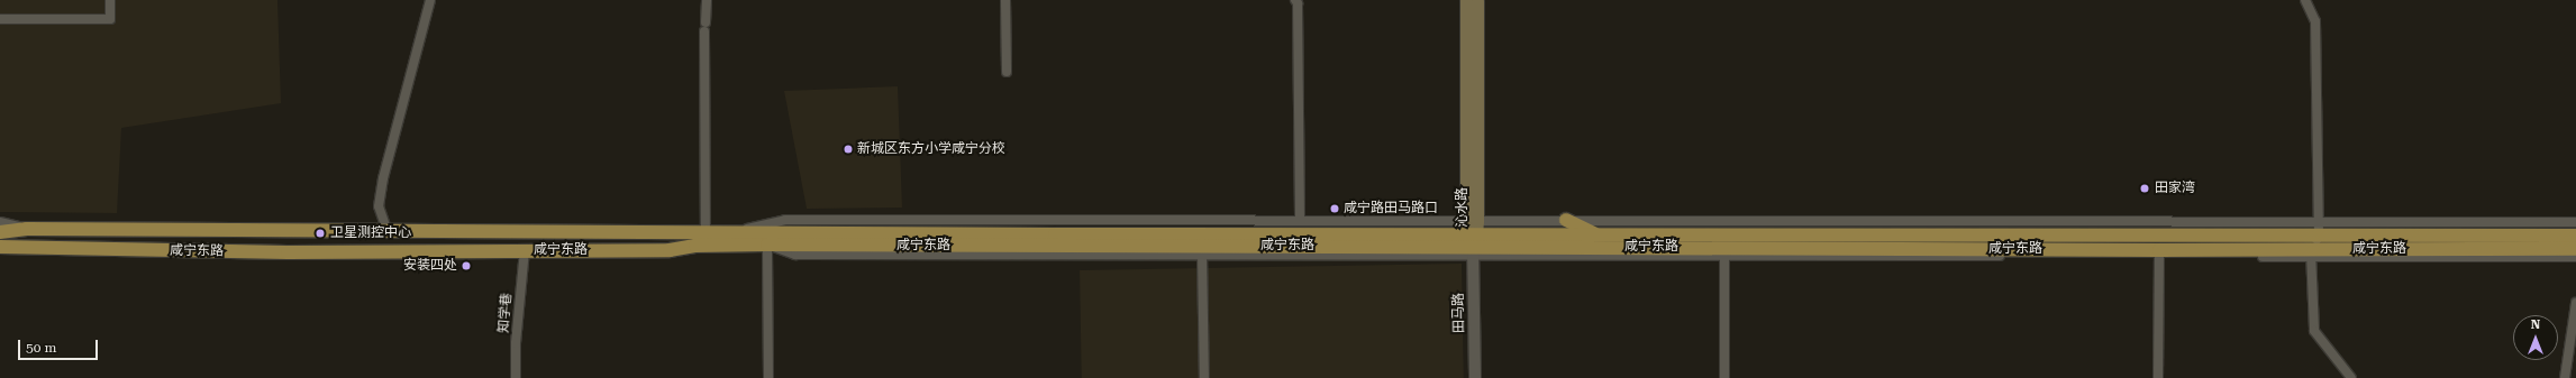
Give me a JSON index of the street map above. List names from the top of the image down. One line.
{"streets":{"main road":["沁水路","咸宁东路"],"street":["知学巷","田马路"]},"crossings":[["沁水路","咸宁东路"],["沁水路","田马路"],["咸宁东路","知学巷"],["咸宁东路","田马路"]],"places":["新城区东方小学咸宁分校","田家湾","咸宁路田马路口","卫星测控中心","安装四处"],"scale_bar":"50 m","north":"top"}
